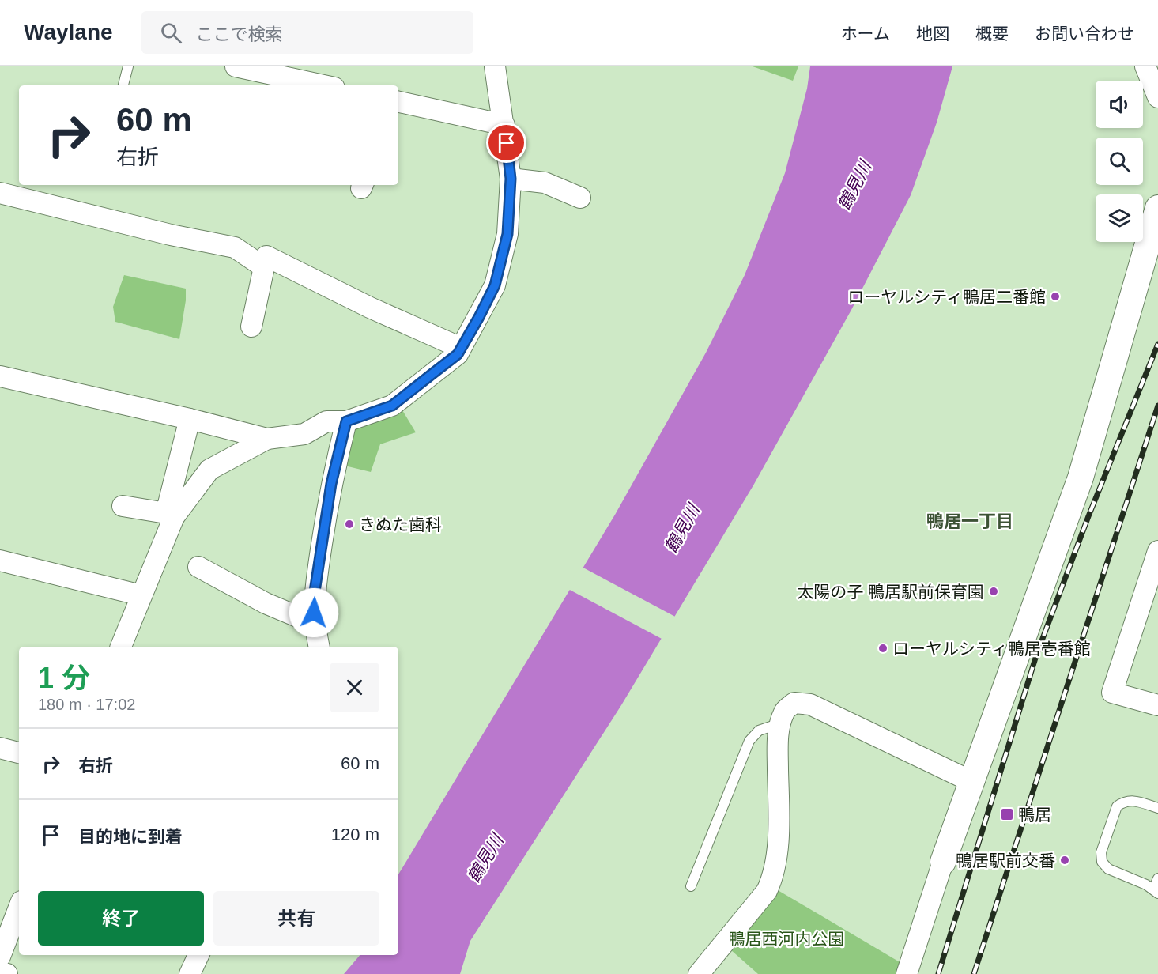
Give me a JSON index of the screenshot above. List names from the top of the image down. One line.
{"districts":["鴨居一丁目"],"water":["鶴見川"],"parks":["鴨居西河内公園"],"places":{"other":["ローヤルシティ鴨居二番館","きぬた歯科","太陽の子 鴨居駅前保育園","ローヤルシティ鴨居壱番館","鴨居駅前交番"],"transit":["鴨居"]},"page":{"header":"Waylane","search":"ここで検索","nav":["ホーム","地図","概要","お問い合わせ"],"turn":["60 m","右折"],"heading":["1 分","180 m · 17:02"],"list":[{"name":"右折","value":"60 m"},{"name":"目的地に到着","value":"120 m"}],"buttons":["終了","共有"]}}
